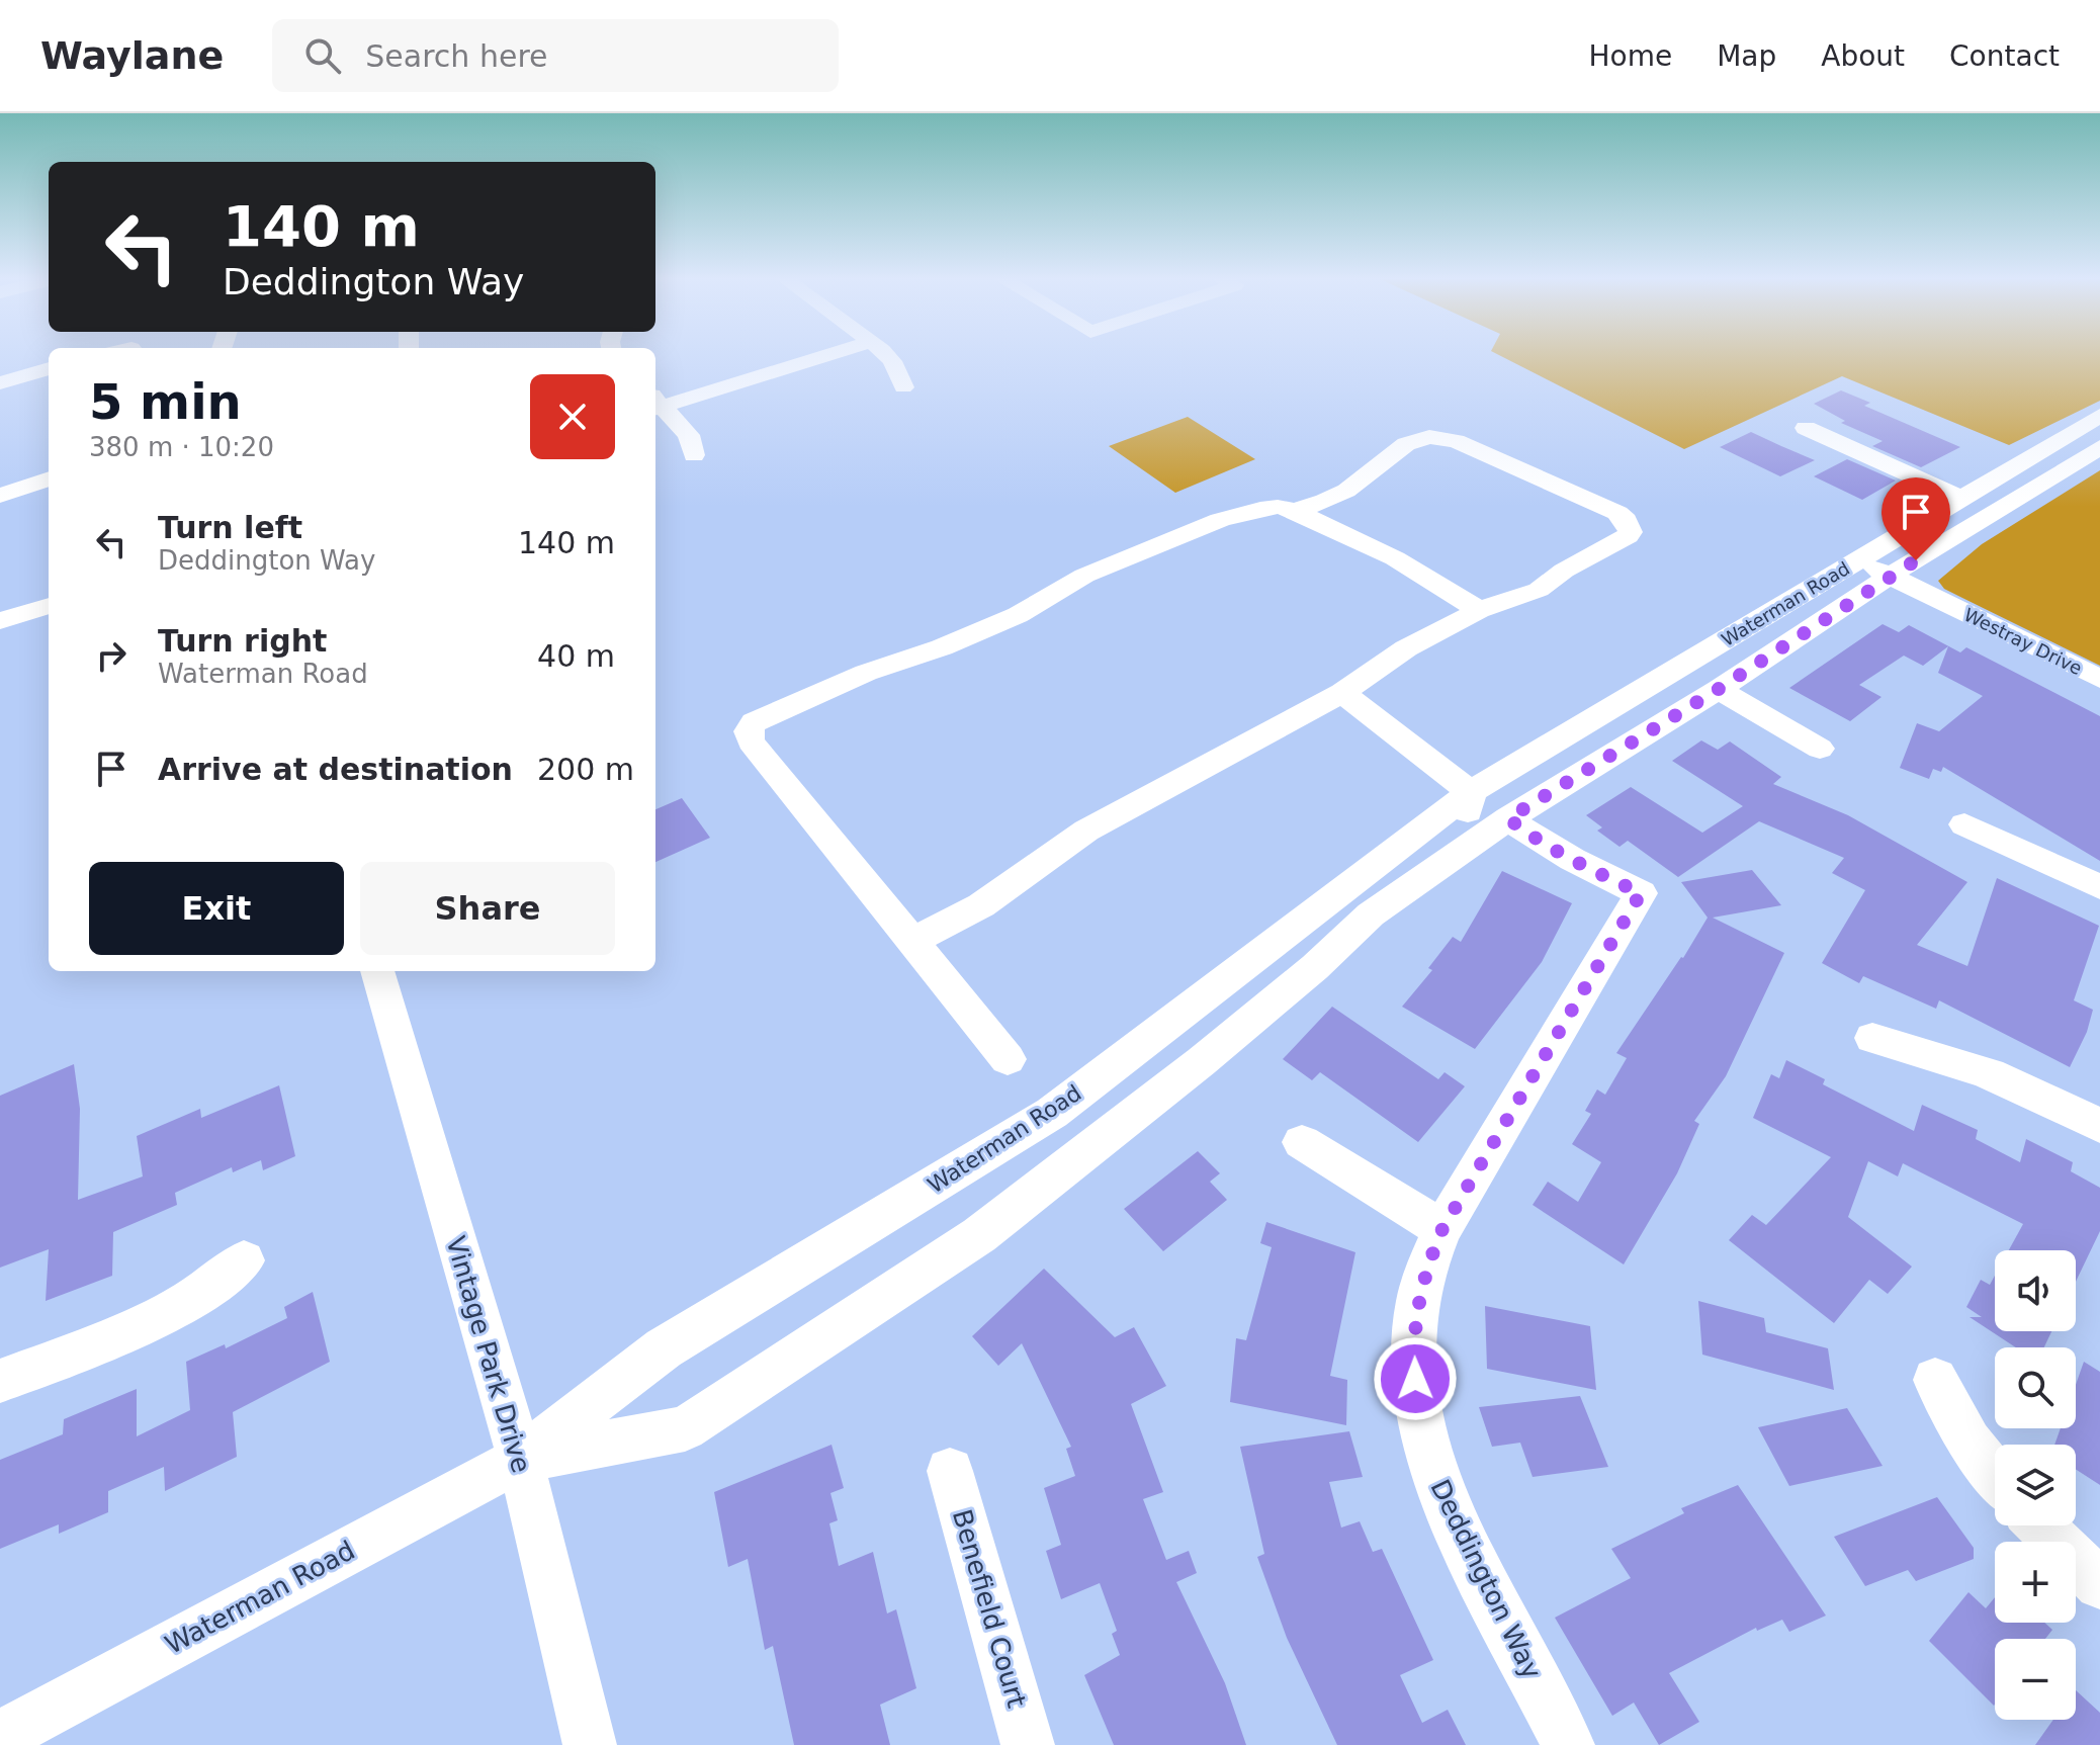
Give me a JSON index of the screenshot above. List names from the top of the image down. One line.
{"streets":{"street":["Waterman Road","Westray Drive","Vintage Park Drive","Deddington Way","Benefield Court"]},"crossings":[["Waterman Road","Westray Drive"],["Waterman Road","Vintage Park Drive"],["Waterman Road","Deddington Way"]],"page":{"header":"Waylane","search":"Search here","nav":["Home","Map","About","Contact"],"turn":["140 m","Deddington Way"],"heading":["5 min","380 m · 10:20"],"list":[{"name":"Turn left","note":"Deddington Way","value":"140 m"},{"name":"Turn right","note":"Waterman Road","value":"40 m"},{"name":"Arrive at destination","value":"200 m"}],"buttons":["Exit","Share"],"map_buttons":["+","−"]}}
